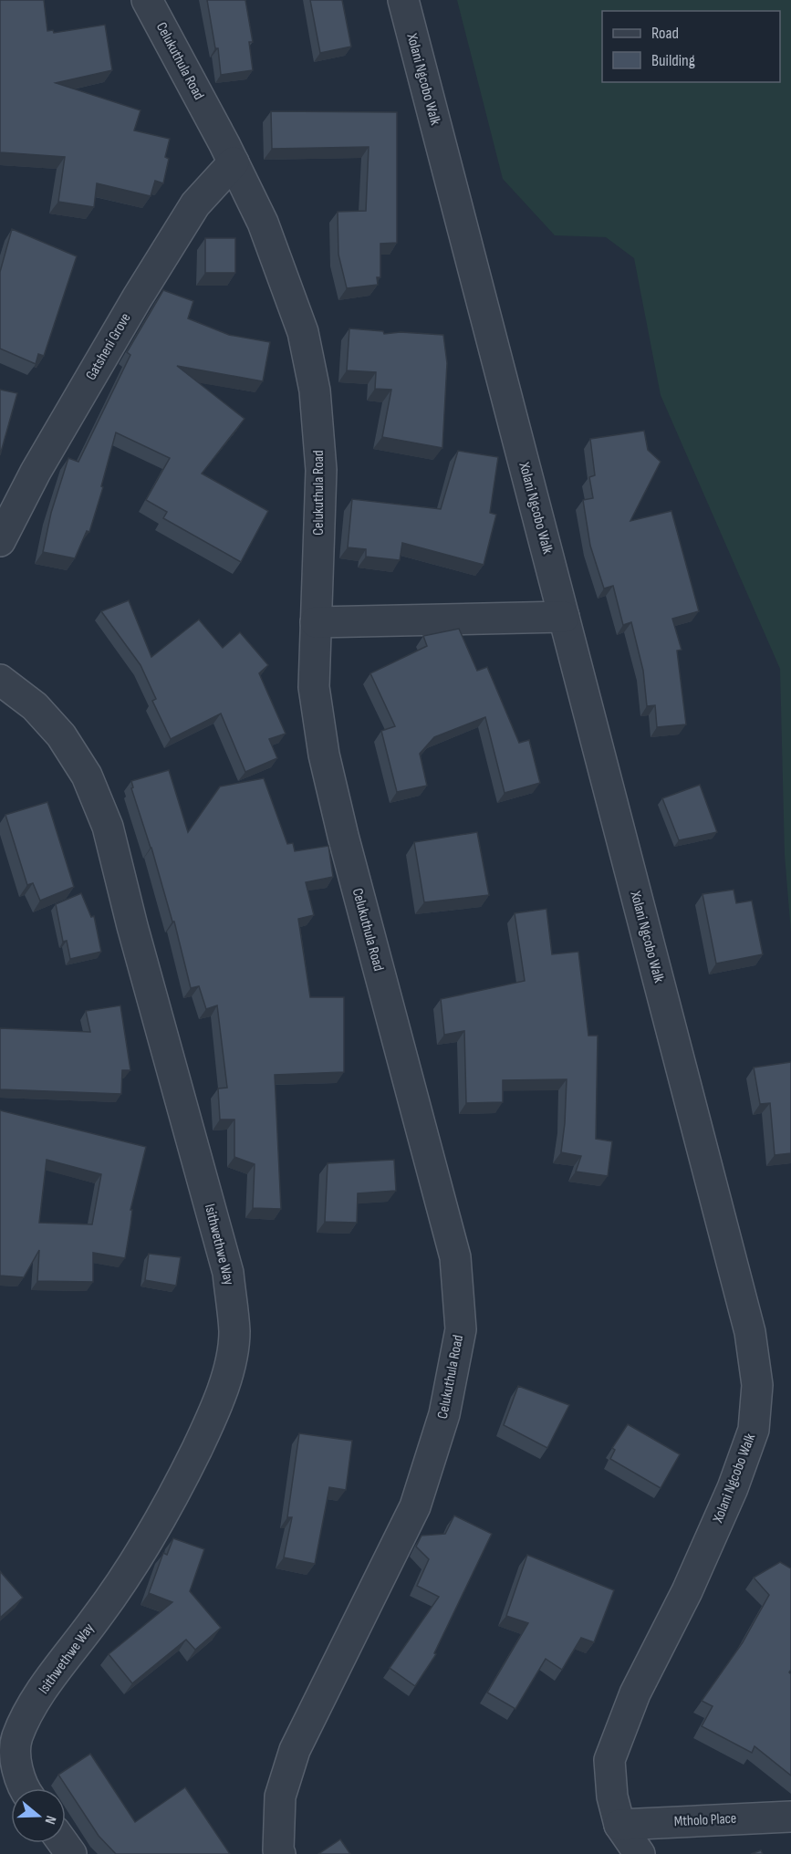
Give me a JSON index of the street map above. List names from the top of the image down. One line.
{"streets":{"street":["Celukuthula Road","Xolani Ngcobo Walk","Gatsheni Grove","Isithwethwe Way","Mtholo Place"]},"crossings":[["Celukuthula Road","Gatsheni Grove"],["Xolani Ngcobo Walk","Mtholo Place"]],"legend":["Road","Building"],"north":"right"}
